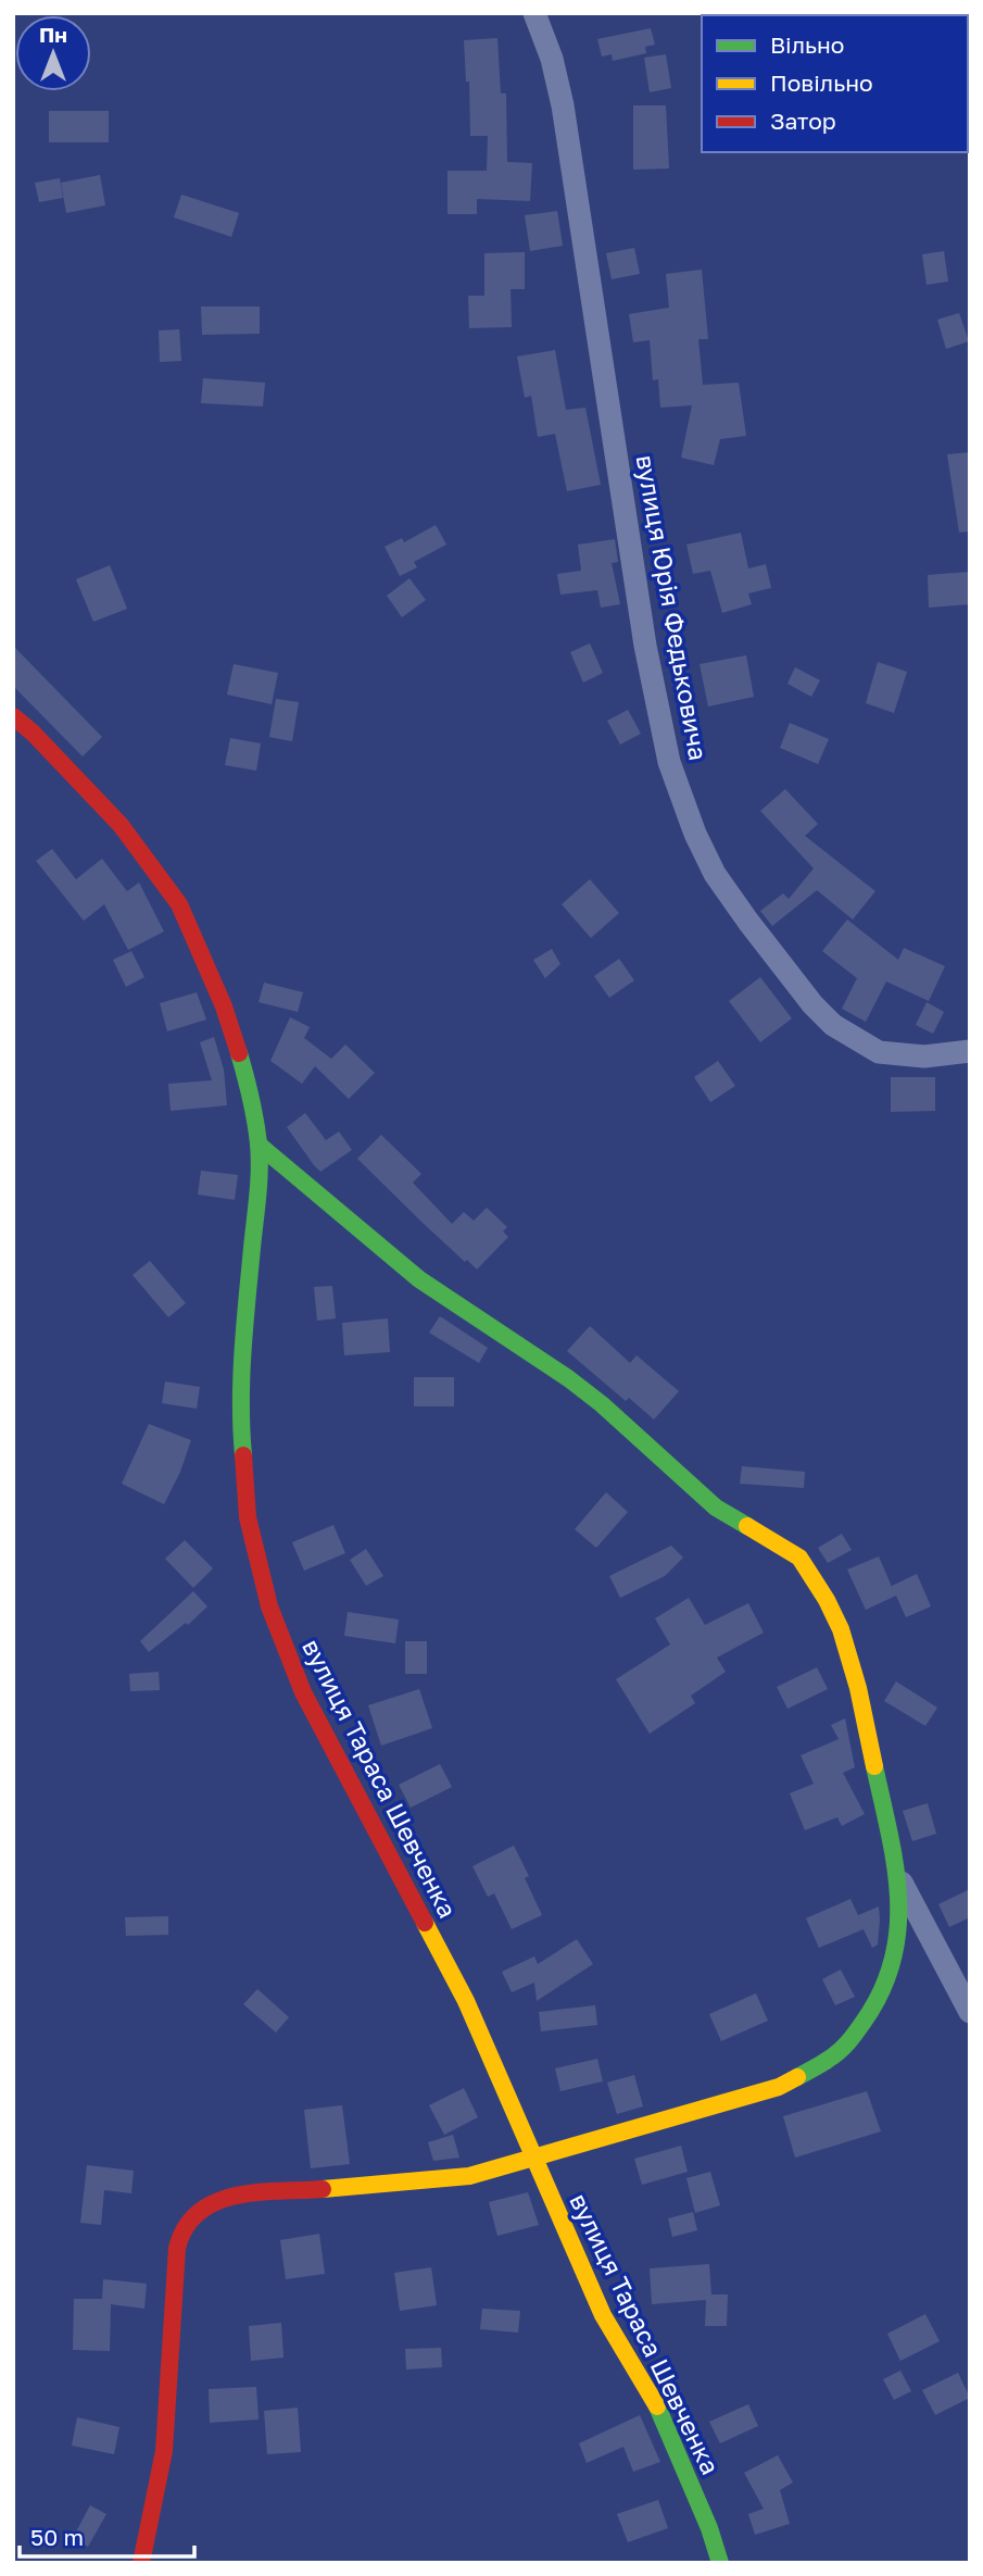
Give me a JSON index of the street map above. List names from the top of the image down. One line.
{"streets":{"street":["вулиця Юрія Федьковича","вулиця Тараса Шевченка"]},"legend":["Вільно","Повільно","Затор"],"scale_bar":"50 m","north":"top"}
